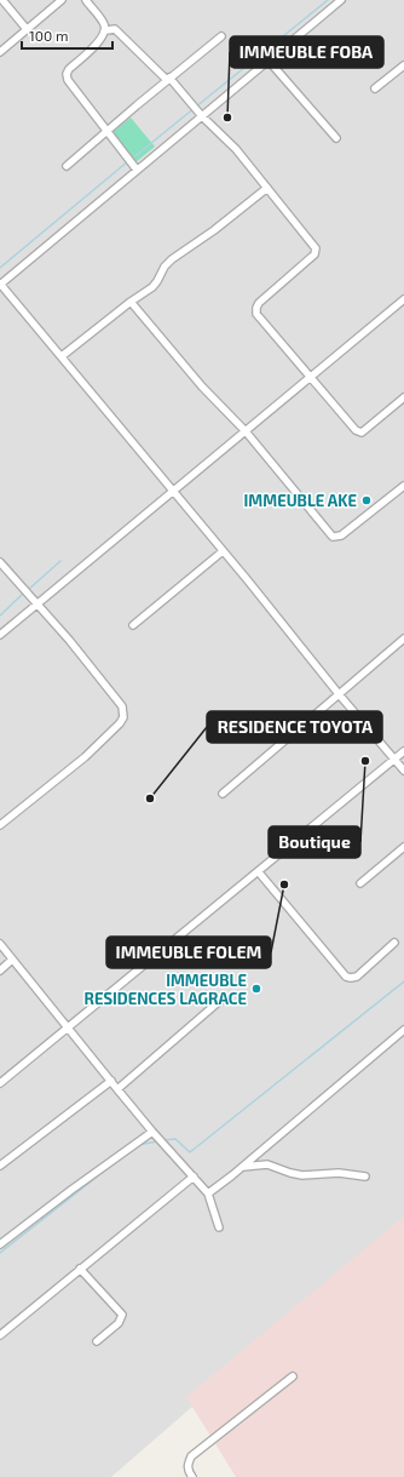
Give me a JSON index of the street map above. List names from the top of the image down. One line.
{"places":["IMMEUBLE FOBA","IMMEUBLE AKE","Boutique","RESIDENCE TOYOTA","IMMEUBLE FOLEM","IMMEUBLE RESIDENCES LAGRACE"],"scale_bar":"100 m"}
